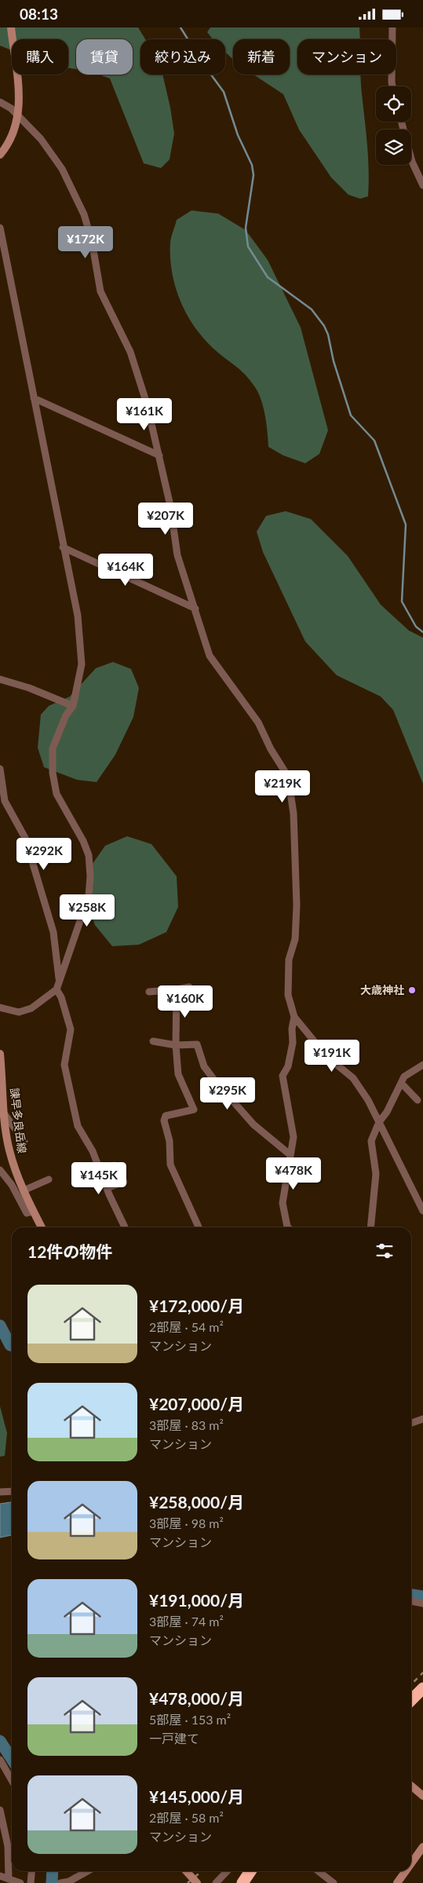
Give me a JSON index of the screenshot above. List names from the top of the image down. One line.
{"streets":{"main road":["諫早多良岳線"]},"places":["大歳神社"],"page":{"status":"08:13","chip":["購入","賃貸","絞り込み","新着","マンション"],"price":["¥172K","¥161K","¥207K","¥164K","¥219K","¥292K","¥258K","¥160K","¥191K","¥295K","¥478K","¥145K"],"heading":"12件の物件","list":[{"name":"¥172,000/月","note":"2部屋 · 54 m² · マンション"},{"name":"¥207,000/月","note":"3部屋 · 83 m² · マンション"},{"name":"¥258,000/月","note":"3部屋 · 98 m² · マンション"},{"name":"¥191,000/月","note":"3部屋 · 74 m² · マンション"},{"name":"¥478,000/月","note":"5部屋 · 153 m² · 一戸建て"},{"name":"¥145,000/月","note":"2部屋 · 58 m² · マンション"}]}}
